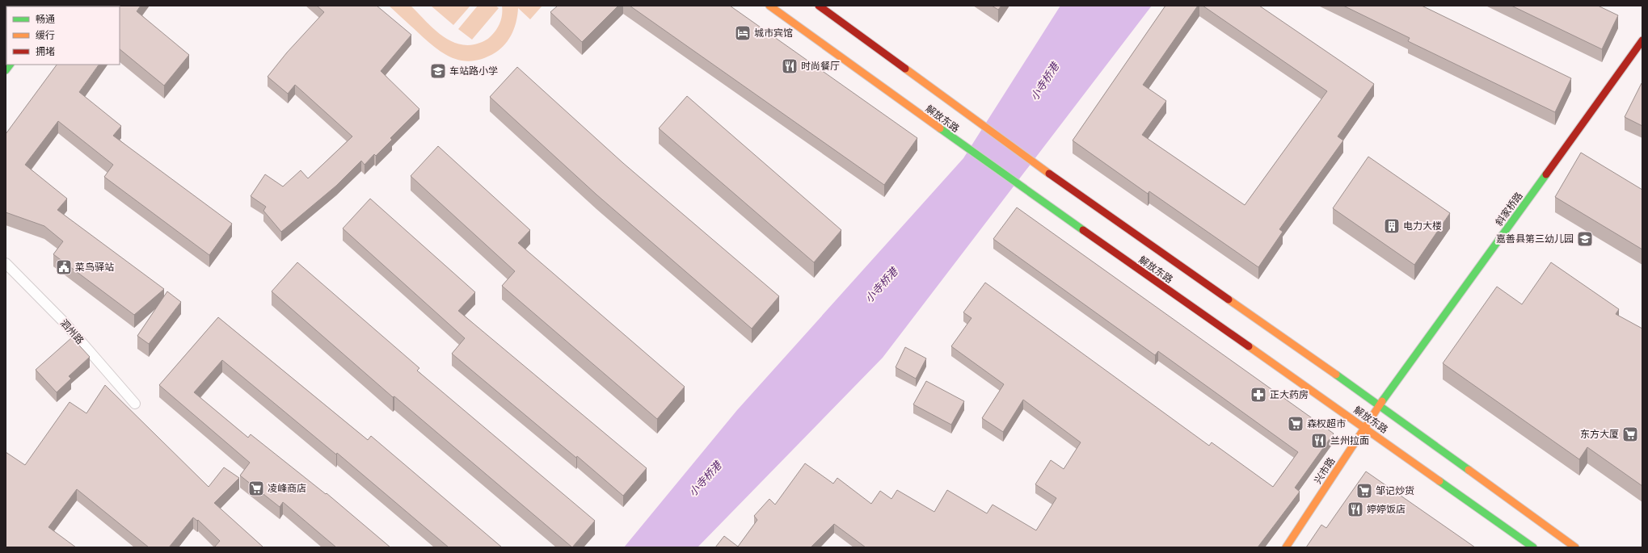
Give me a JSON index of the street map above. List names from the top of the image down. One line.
{"streets":{"main road":["解放东路","斜家桥路","兴市路"],"lane":["泗州路"]},"crossings":[["解放东路","斜家桥路"],["解放东路","兴市路"],["斜家桥路","兴市路"]],"water":["小寺桥港"],"places":{"hotel":["城市宾馆"],"restaurant":["时尚餐厅","兰州拉面","婷婷饭店"],"school or university":["车站路小学","嘉善县第三幼儿园"],"building":["电力大楼"],"public building":["菜鸟驿站"],"pharmacy":["正大药房"],"supermarket":["森权超市","东方大厦","凌峰商店","邹记炒货"]},"legend":["畅通","缓行","拥堵"]}
